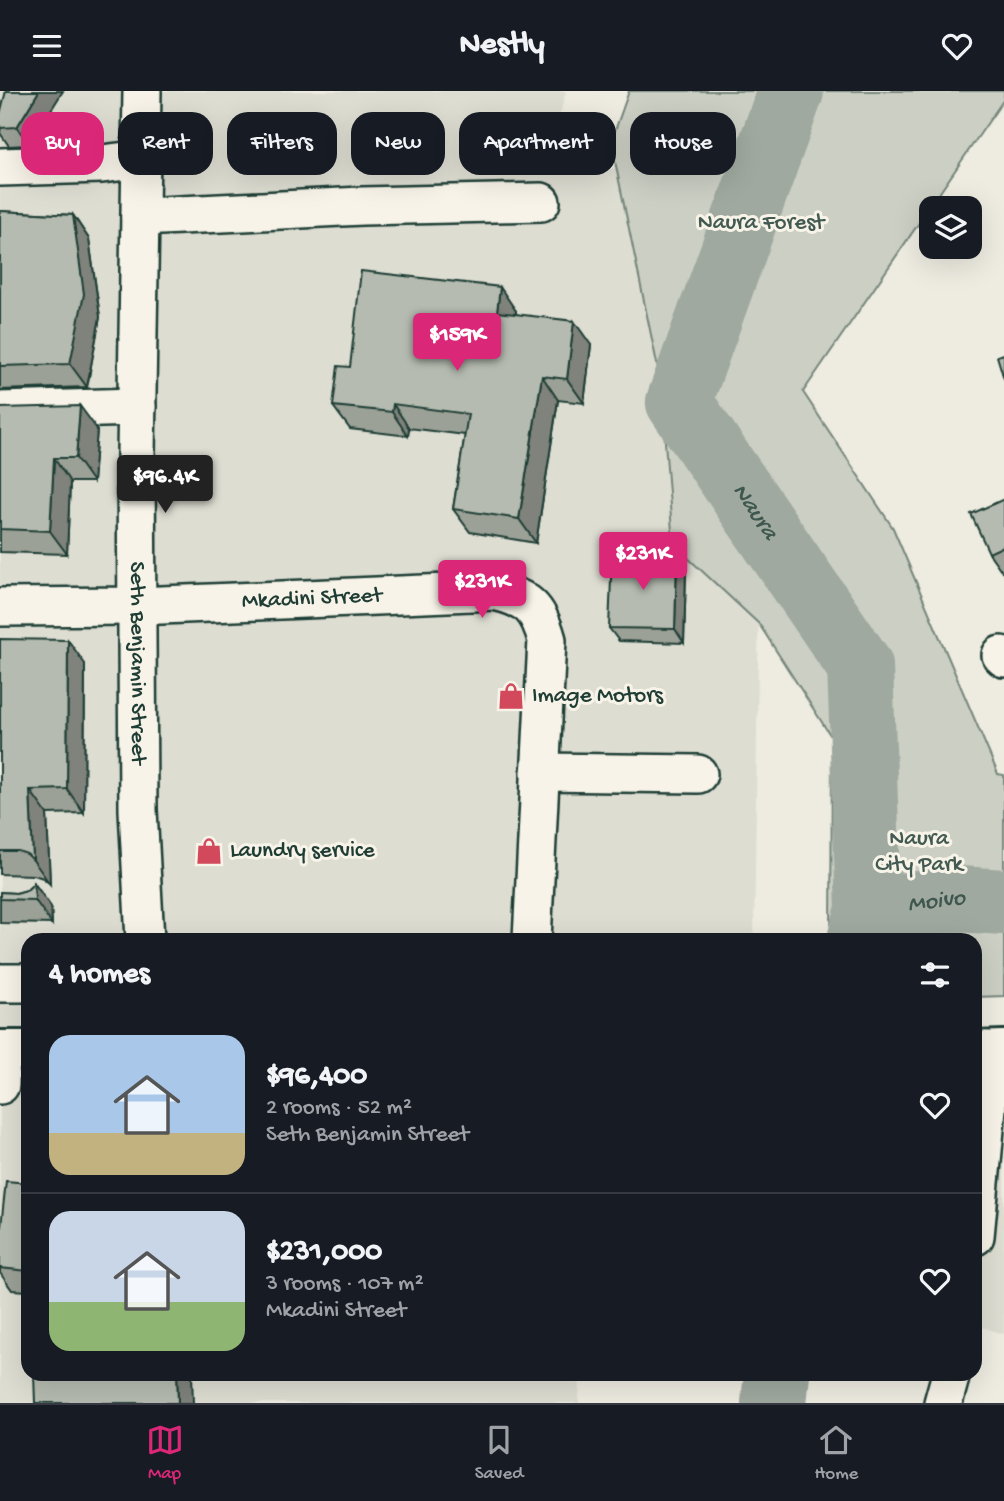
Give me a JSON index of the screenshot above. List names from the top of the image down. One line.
{"streets":{"street":["Mkadini Street","Seth Benjamin Street"]},"crossings":[["Mkadini Street","Seth Benjamin Street"]],"water":["Naura","Moivo"],"parks":["Naura Forest","Naura City Park"],"places":{"shop":["Image Motors","Laundry service"]},"page":{"header":"Nestly","chip":["Buy","Rent","Filters","New","Apartment","House"],"price":["$159K","$96.4K","$231K","$231K"],"heading":"4 homes","list":[{"name":"$96,400","note":"2 rooms · 52 m² · Seth Benjamin Street"},{"name":"$231,000","note":"3 rooms · 107 m² · Mkadini Street"}],"tabs":["Map","Saved","Home"]}}
